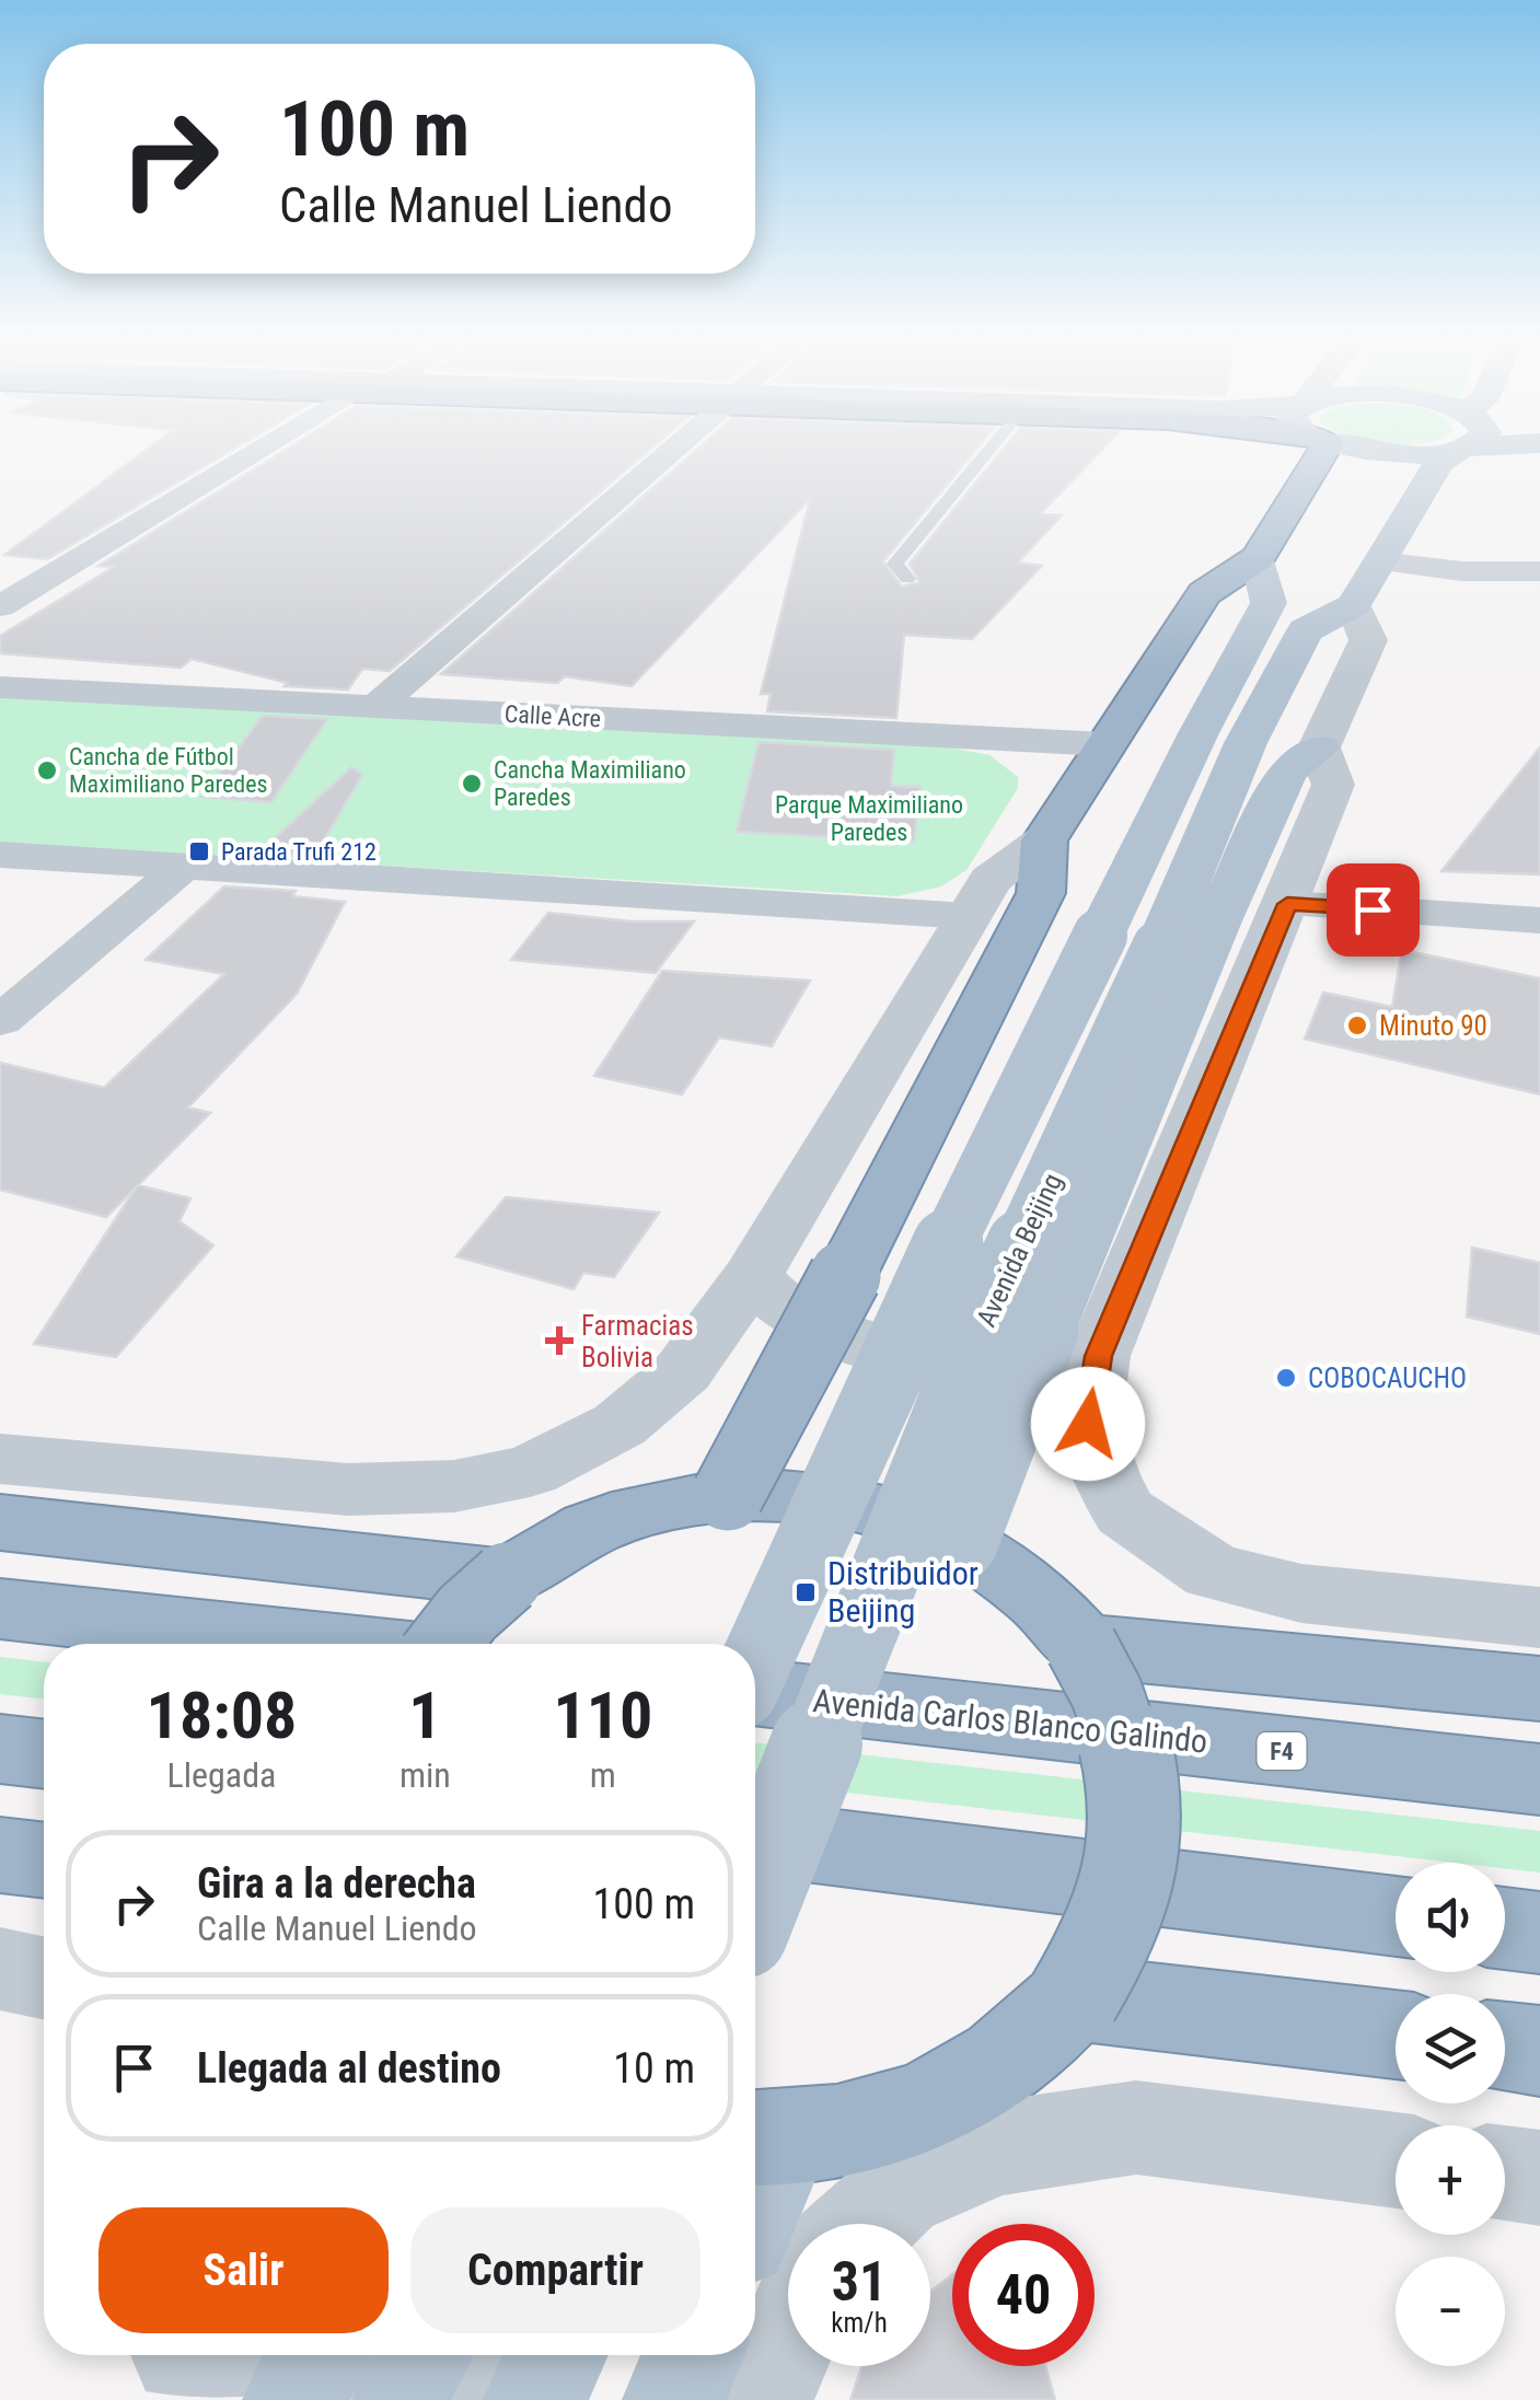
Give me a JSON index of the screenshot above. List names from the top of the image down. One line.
{"streets":{"highway":["Avenida Carlos Blanco Galindo","F4"],"main road":["Avenida Beijing"],"street":["Calle Acre"]},"parks":["Parque Maximiliano Paredes"],"places":{"other":["Cancha de Fútbol Maximiliano Paredes","Cancha Maximiliano Paredes","Minuto 90","COBOCAUCHO"],"transit":["Parada Trufi 212","Distribuidor Beijing"],"health":["Farmacias Bolivia"]},"page":{"turn":["100 m","Calle Manuel Liendo"],"eta":["18:08","Llegada","1","min","110","m"],"list":[{"name":"Gira a la derecha","note":"Calle Manuel Liendo","value":"100 m"},{"name":"Llegada al destino","value":"10 m"}],"map_buttons":["+","−"],"buttons":["Salir","Compartir"],"speed":"31 km/h","limit":"40"}}
